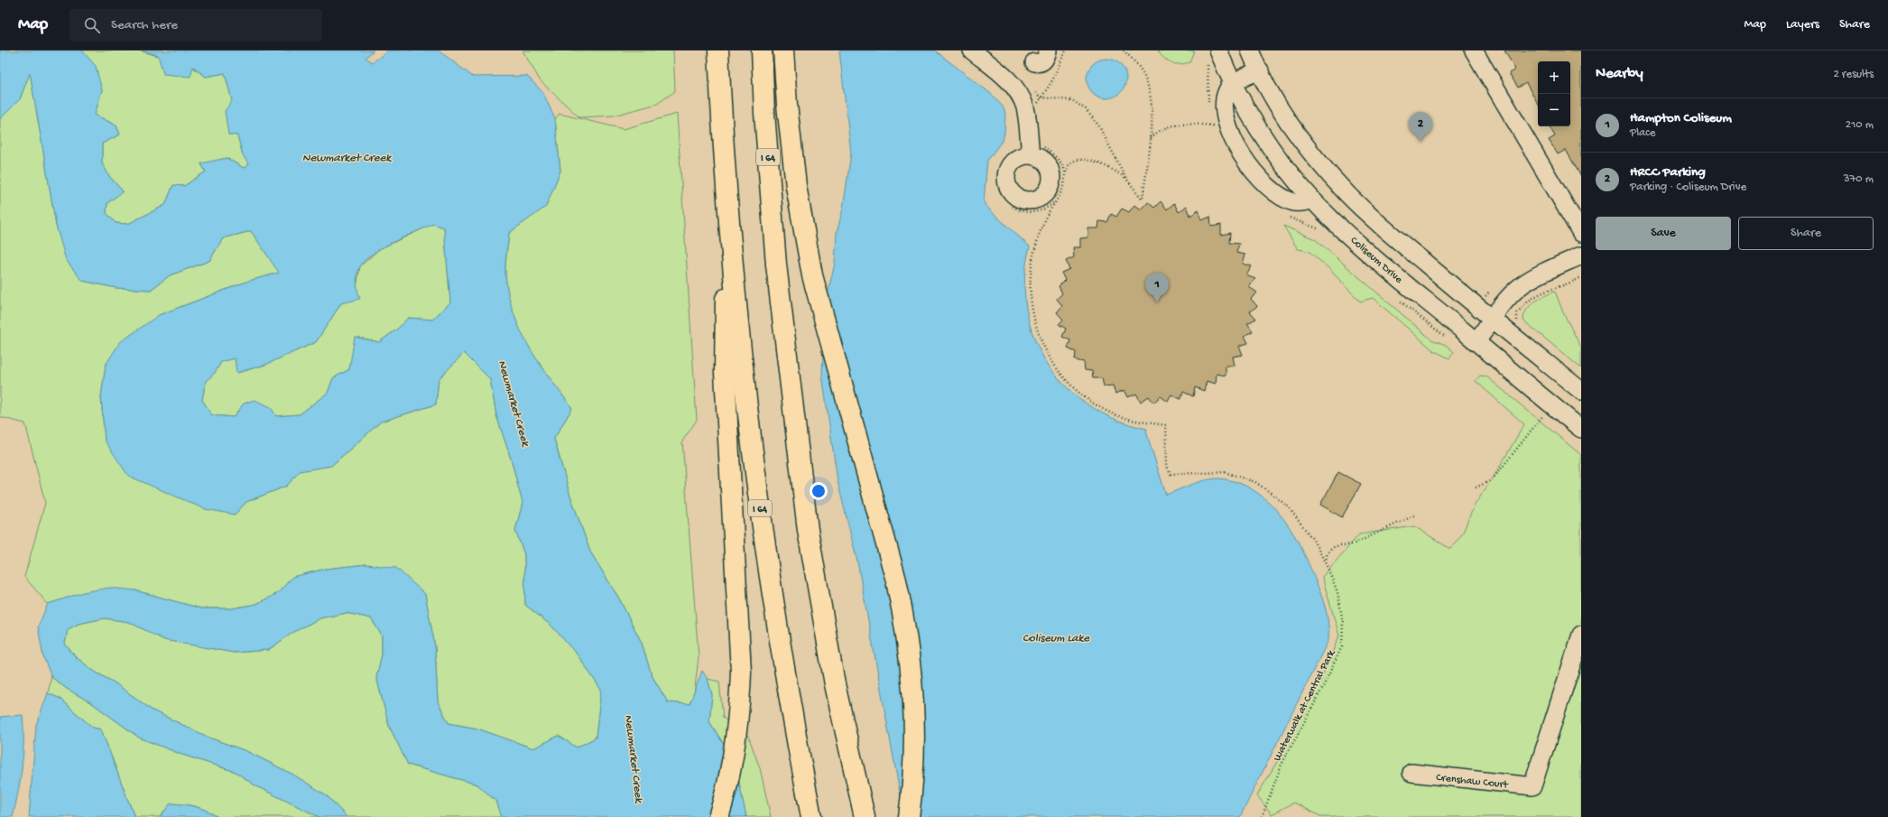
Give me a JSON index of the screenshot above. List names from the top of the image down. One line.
{"streets":{"highway":["I 64"],"street":["Coliseum Drive","Crenshaw Court"],"path":["Waterwalk at Central Park"]},"water":["Newmarket Creek","Coliseum Lake"],"page":{"header":"Map","search":"Search here","nav":["Map","Layers","Share"],"heading":["Nearby","2 results"],"map_buttons":["+","−"],"list":[{"mark":"1","name":"Hampton Coliseum","note":"Place","value":"210 m"},{"mark":"2","name":"HRCC Parking","note":"Parking · Coliseum Drive","value":"370 m"}],"pins":["2","1"],"buttons":["Save","Share"]}}
